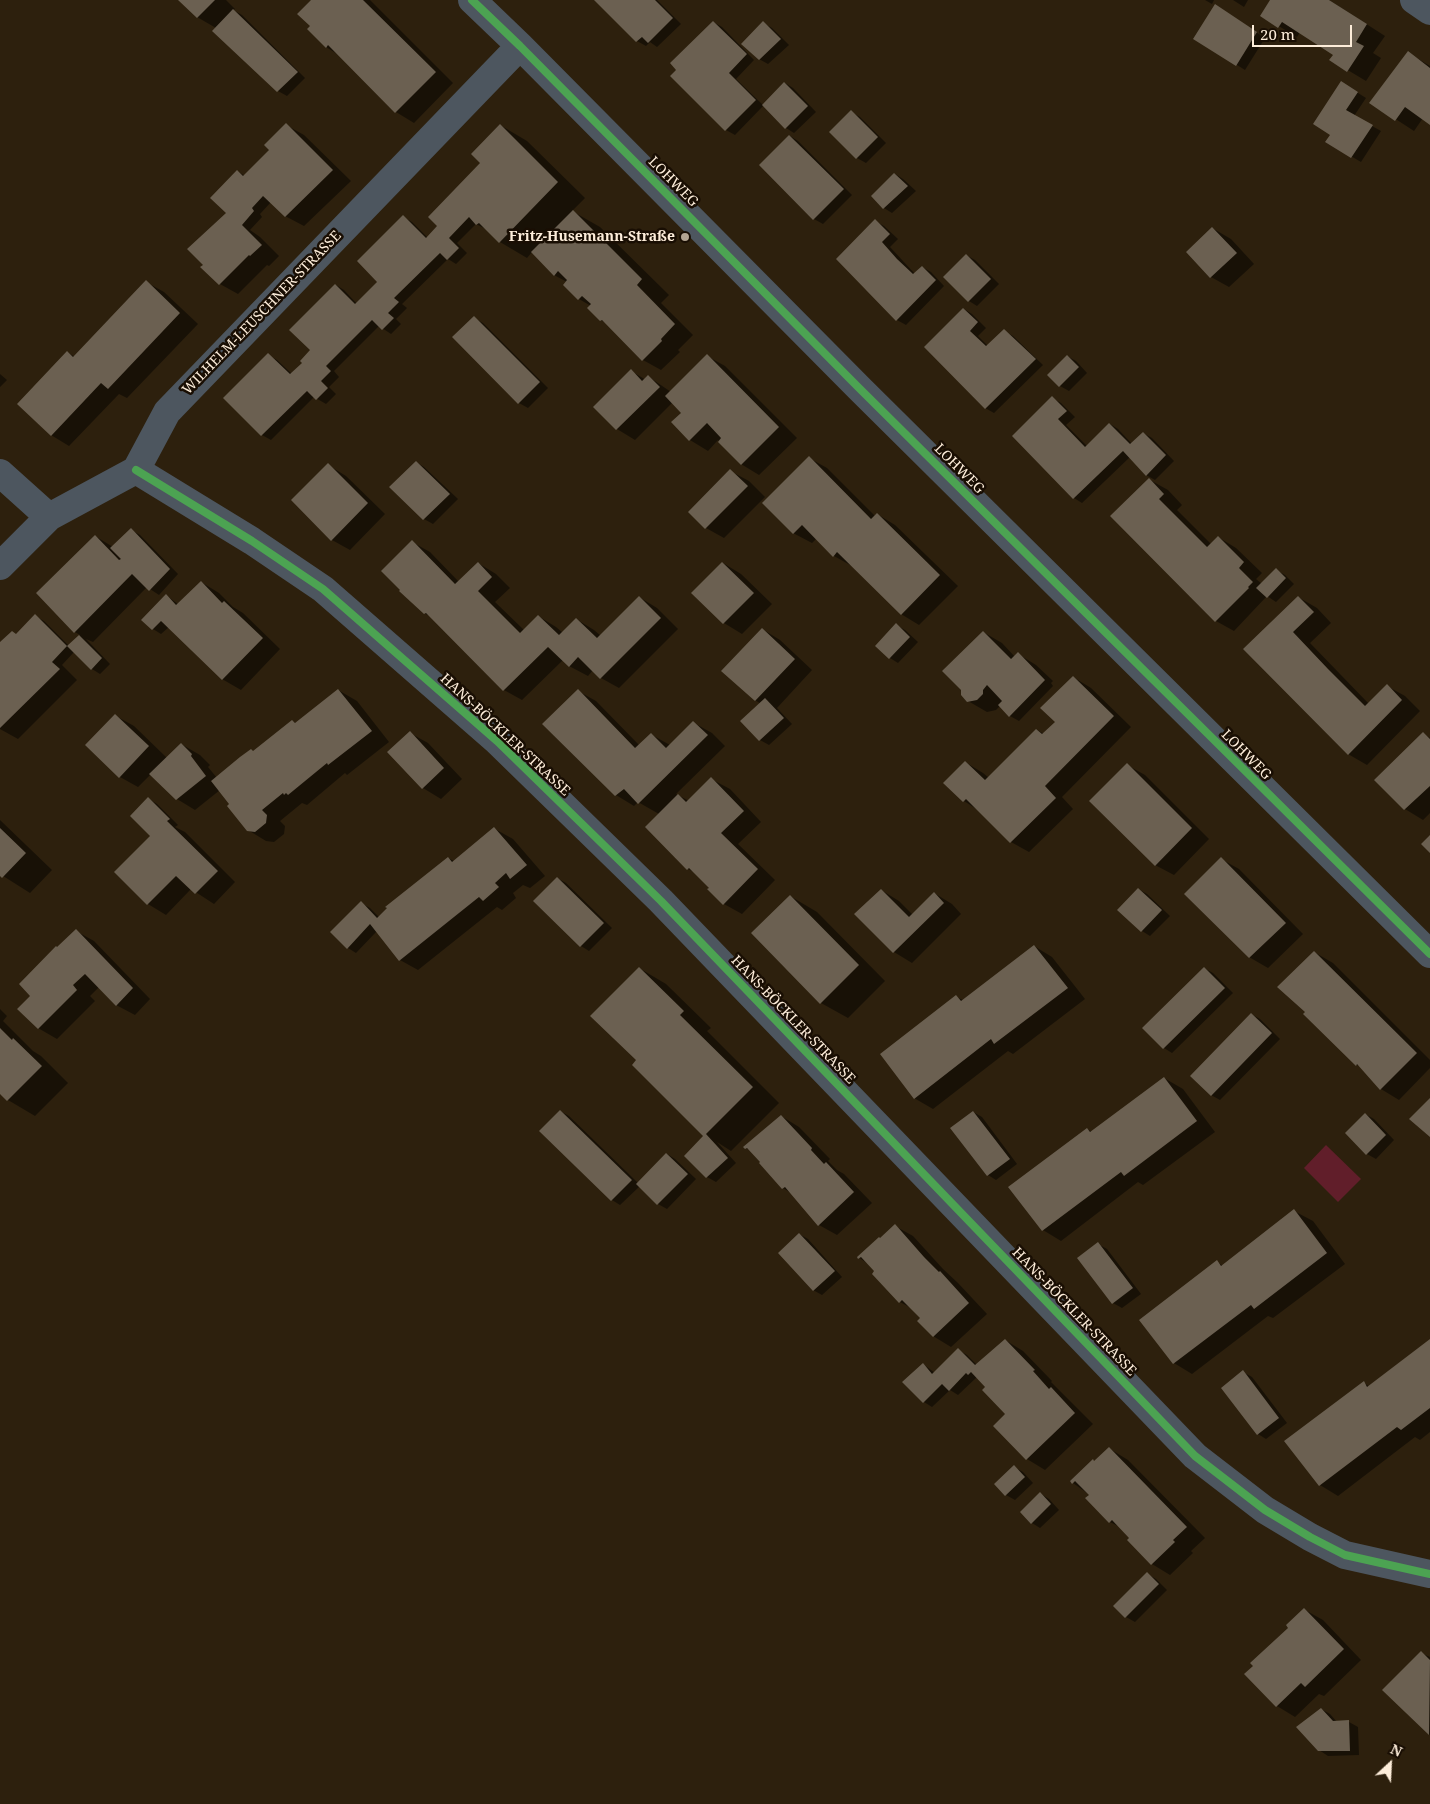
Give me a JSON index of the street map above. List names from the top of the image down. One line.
{"streets":{"street":["LOHWEG","WILHELM-LEUSCHNER-STRASSE","HANS-BÖCKLER-STRASSE"]},"crossings":[["LOHWEG","WILHELM-LEUSCHNER-STRASSE"],["WILHELM-LEUSCHNER-STRASSE","HANS-BÖCKLER-STRASSE"]],"places":["Fritz-Husemann-Straße"],"scale_bar":"20 m","north":"top right"}
